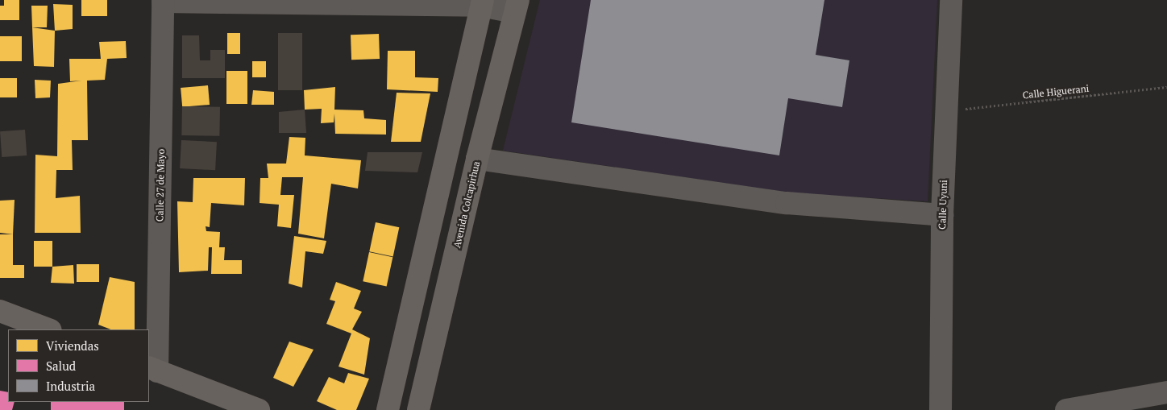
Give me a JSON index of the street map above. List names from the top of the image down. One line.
{"streets":{"main road":["Avenida Colcapirhua"],"street":["Calle 27 de Mayo","Calle Uyuni"],"path":["Calle Higuerani"]},"crossings":[["Calle Higuerani","Calle Uyuni"]],"legend":["Viviendas","Salud","Industria"]}
